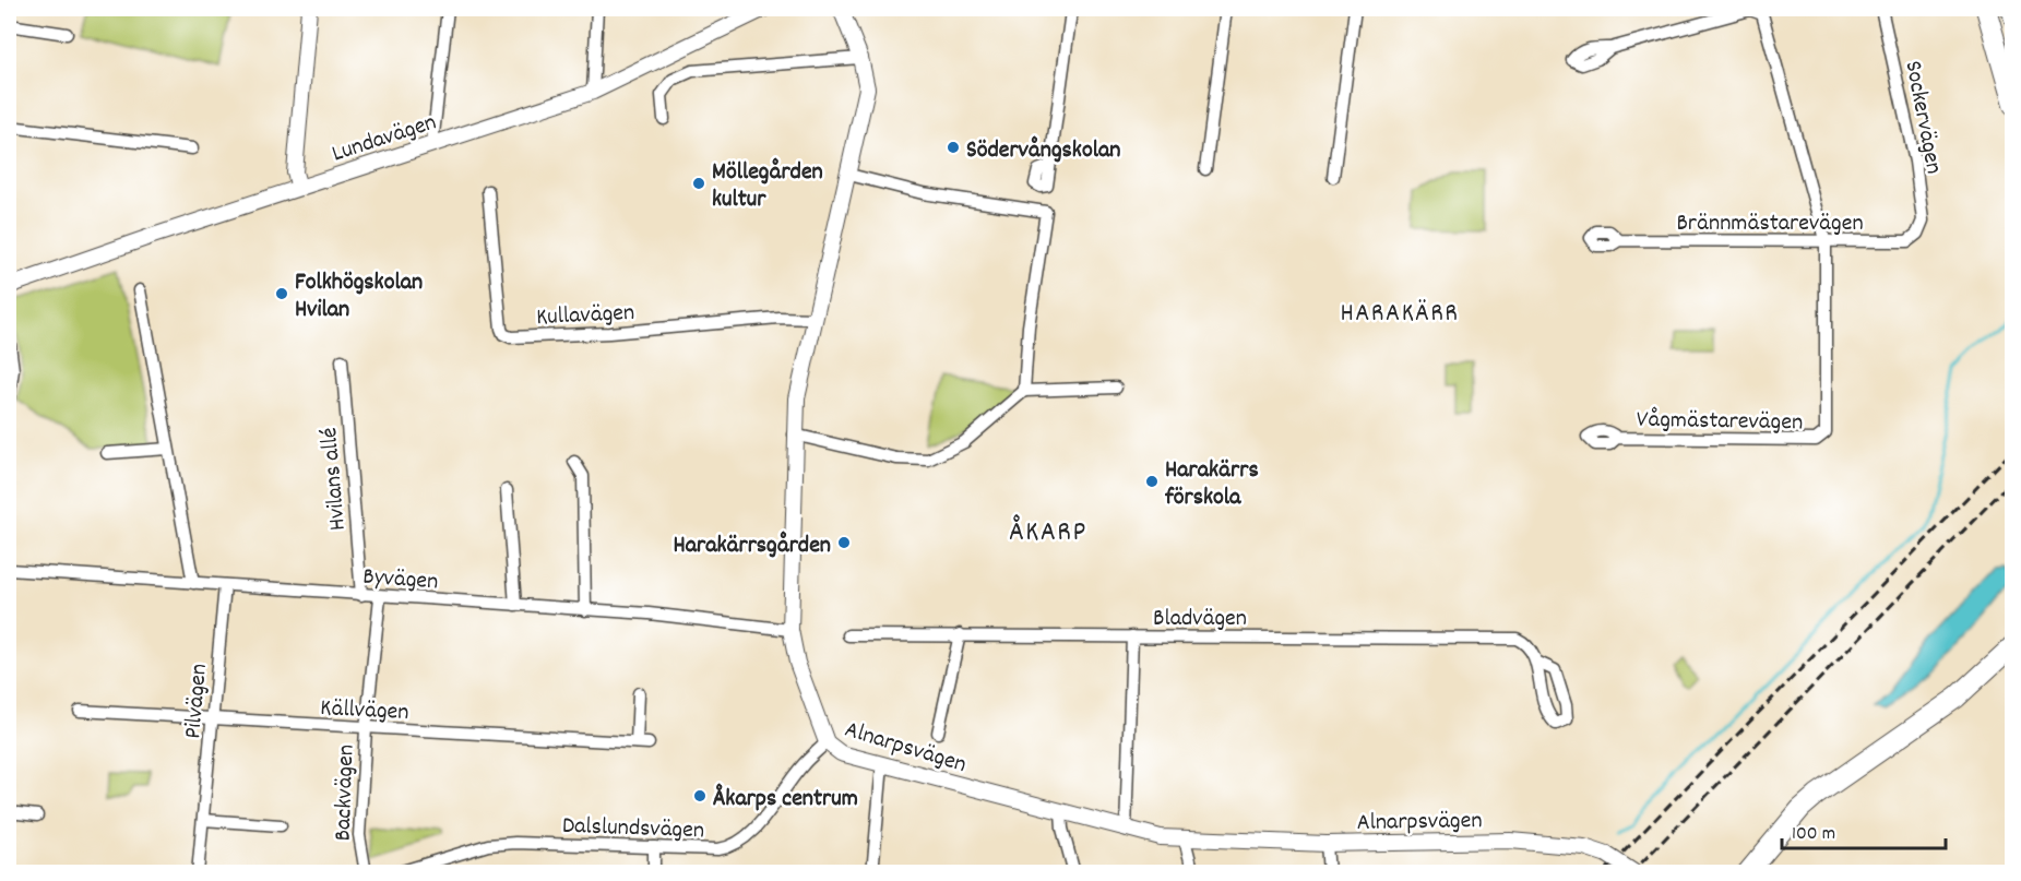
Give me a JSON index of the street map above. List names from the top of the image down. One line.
{"streets":{"street":["Sockervägen","Lundavägen","Brännmästarevägen","Kullavägen","Vågmästarevägen","Hvilans allé","Byvägen","Bladvägen","Pilvägen","Källvägen","Alnarpsvägen","Backvägen","Dalslundsvägen"]},"crossings":[["Sockervägen","Brännmästarevägen"],["Brännmästarevägen","Vågmästarevägen"],["Kullavägen","Alnarpsvägen"],["Hvilans allé","Byvägen"],["Byvägen","Pilvägen"],["Byvägen","Alnarpsvägen"],["Byvägen","Backvägen"],["Pilvägen","Källvägen"],["Källvägen","Backvägen"],["Alnarpsvägen","Dalslundsvägen"]],"districts":["HARAKÄRR","ÅKARP"],"places":["Södervångskolan","Möllegården kultur","Folkhögskolan Hvilan","Harakärrs förskola","Harakärrsgården","Åkarps centrum"],"scale_bar":"100 m"}
